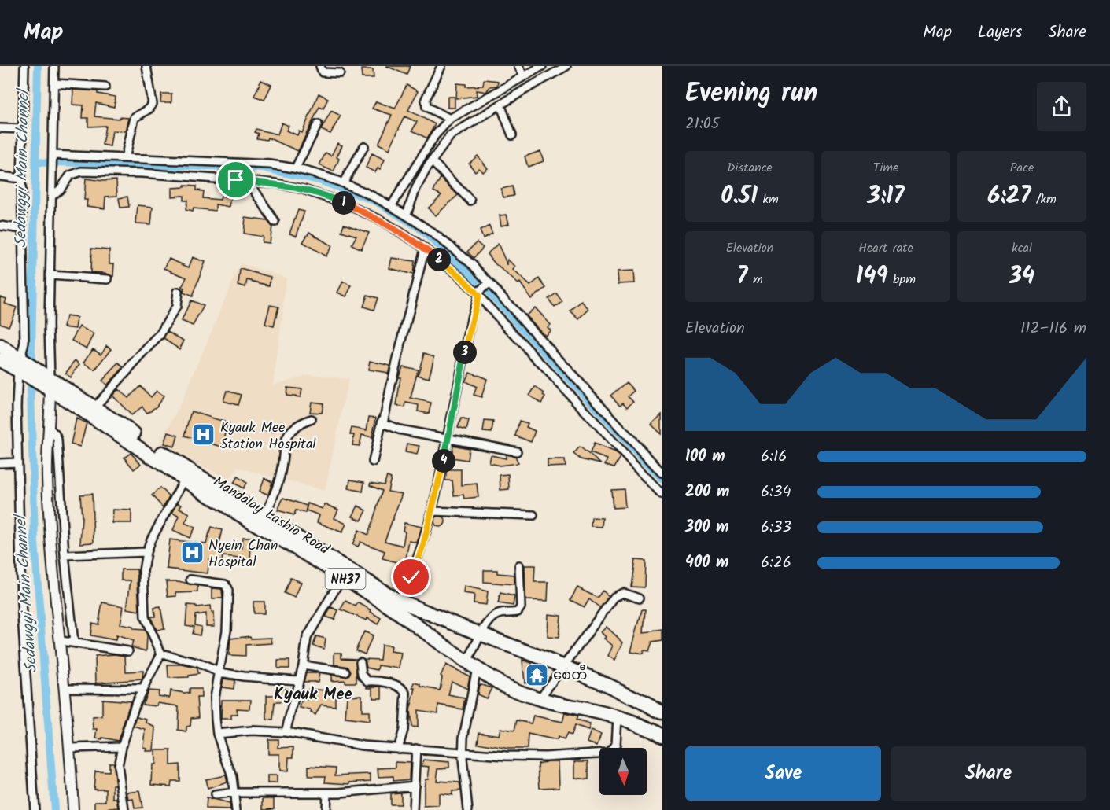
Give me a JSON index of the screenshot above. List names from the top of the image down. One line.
{"streets":{"highway":["Mandalay Lashio Road","NH37"]},"districts":["Kyauk Mee"],"water":["Sedawgyi Main Channel"],"places":{"hospital":["Kyauk Mee Station Hospital","Nyein Chan Hospital"],"temple":["စေတီ"]},"north":"bottom","page":{"header":"Map","nav":["Map","Layers","Share"],"heading":["Evening run","21:05"],"stats":[["Distance","0.51 km"],["Time","3:17"],["Pace","6:27 /km"],["Elevation","7 m"],["Heart rate","149 bpm"],["kcal","34"]],"pins":["1","2","3","4"],"chart":["Elevation","112–116 m"],"list":[{"name":"100 m","note":"6:16"},{"name":"200 m","note":"6:34"},{"name":"300 m","note":"6:33"},{"name":"400 m","note":"6:26"}],"buttons":["Save","Share"]}}
